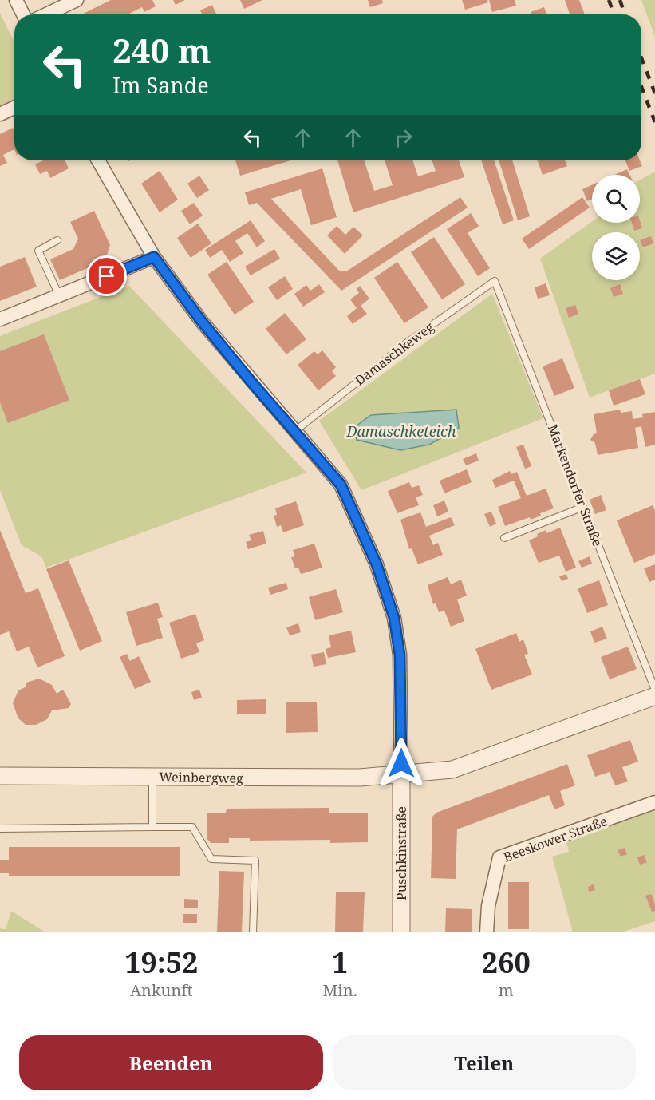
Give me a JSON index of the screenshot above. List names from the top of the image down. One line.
{"streets":{"street":["Weinbergweg","Beeskower Straße","Puschkinstraße"],"lane":["Damaschkeweg","Markendorfer Straße"]},"crossings":[["Damaschkeweg","Markendorfer Straße"],["Weinbergweg","Puschkinstraße"]],"water":["Damaschketeich"],"page":{"turn":["240 m","Im Sande"],"eta":["19:52","Ankunft","1","Min.","260","m"],"buttons":["Beenden","Teilen"]}}
